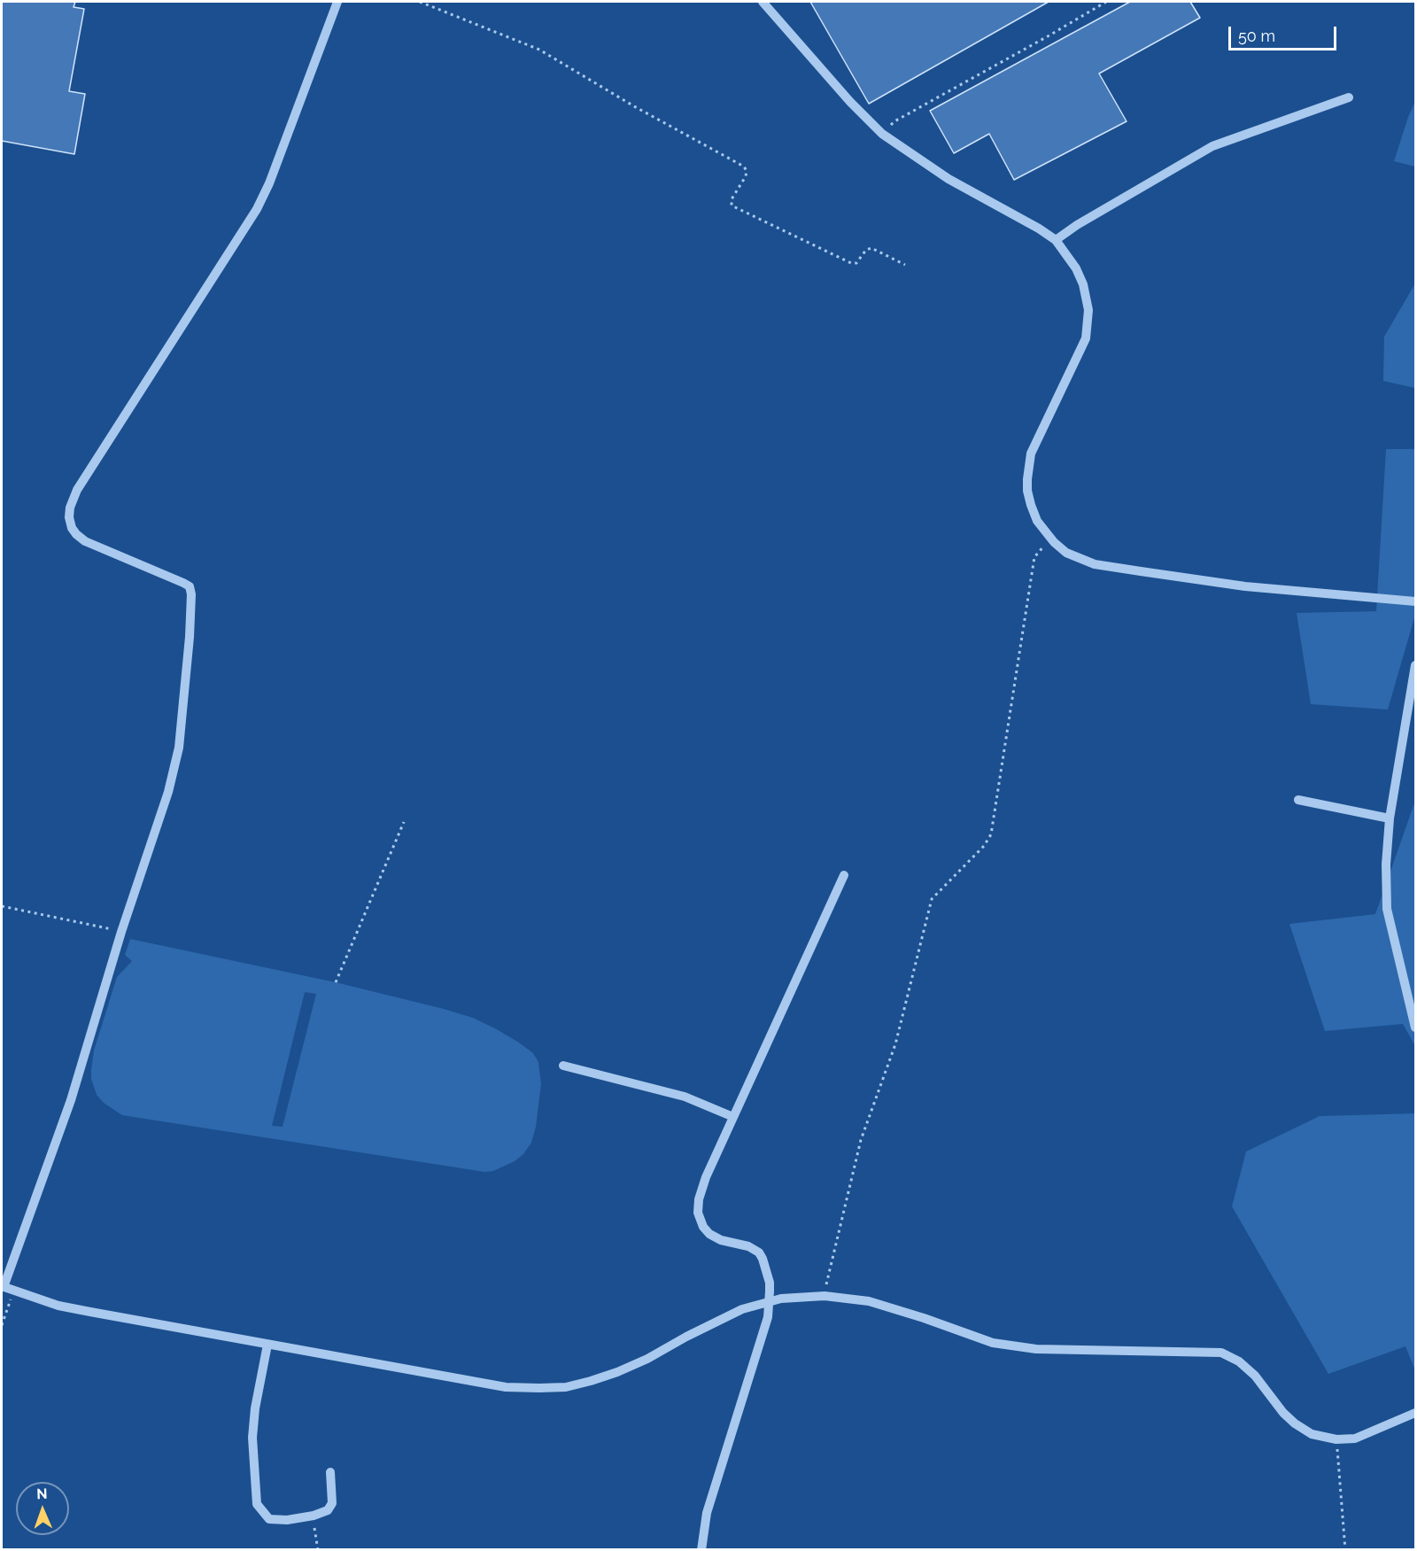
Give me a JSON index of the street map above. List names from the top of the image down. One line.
{"scale_bar":"50 m","north":"top"}
